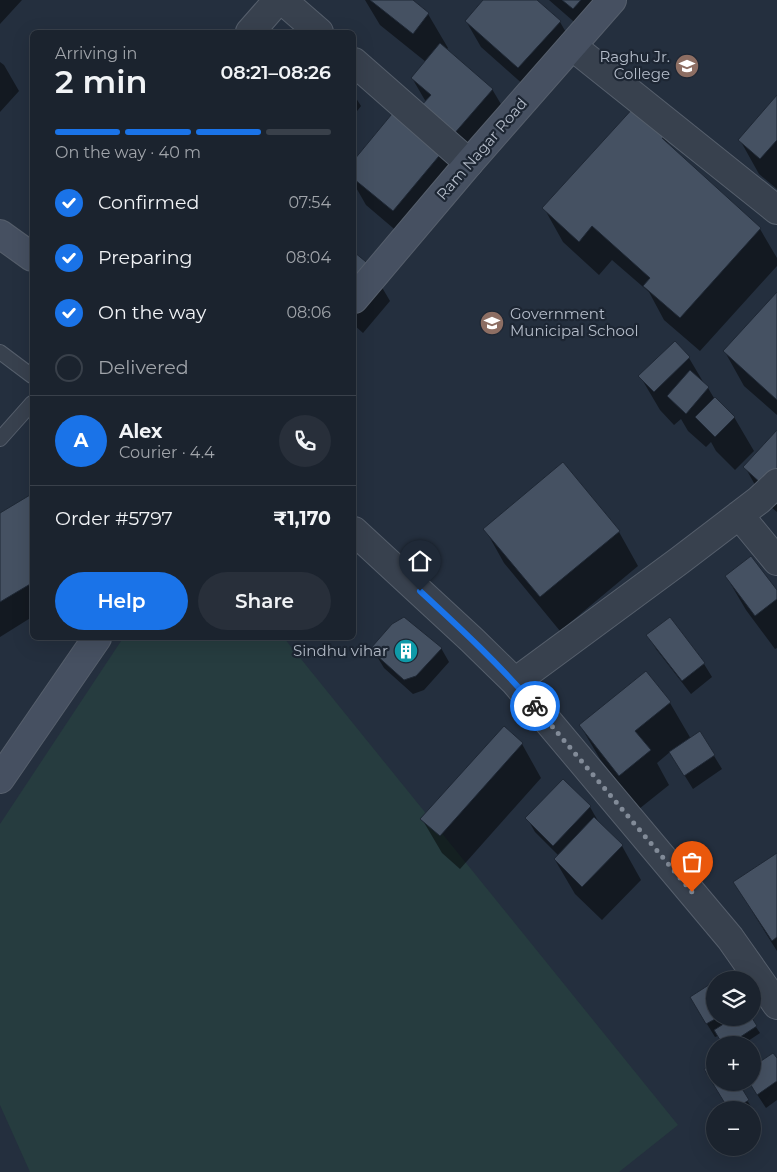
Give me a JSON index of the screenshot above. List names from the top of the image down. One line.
{"streets":{"street":["Ram Nagar Road"]},"places":{"school or university":["Raghu Jr. College","Government Municipal School"],"building":["Sindhu vihar"]},"page":{"heading":["2 min","Arriving in","08:21–08:26"],"panel":["Alex","Courier · 4.4","Order #5797","₹1,170"],"bar":"On the way · 40 m","list":[["Confirmed","07:54"],["Preparing","08:04"],["On the way","08:06"],"Delivered"],"round":"A","buttons":["Help","Share"],"map_buttons":["+","−"]}}
